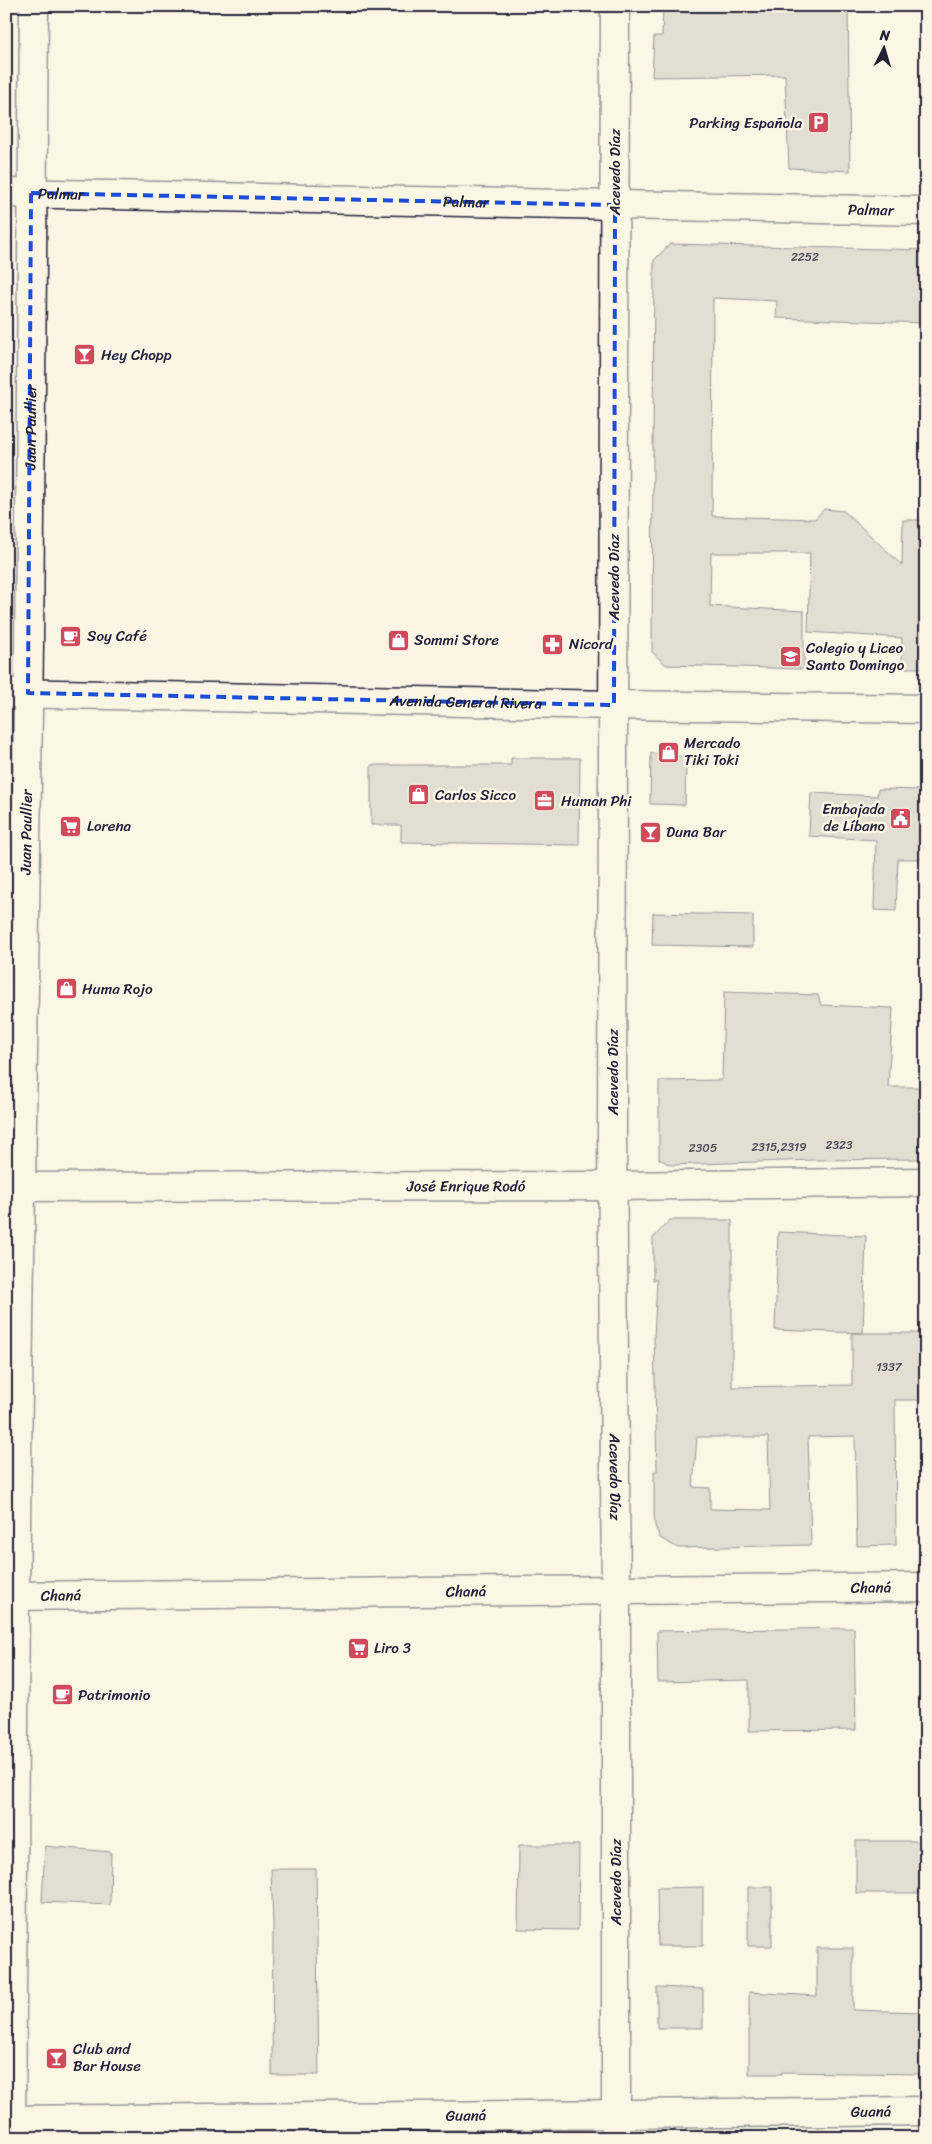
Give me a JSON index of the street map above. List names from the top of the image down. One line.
{"streets":{"street":["Acevedo Díaz","Palmar","Juan Paullier","Avenida General Rivera","José Enrique Rodó","Chaná","Guaná"]},"crossings":[["Acevedo Díaz","Palmar"],["Acevedo Díaz","Avenida General Rivera"],["Acevedo Díaz","José Enrique Rodó"],["Acevedo Díaz","Chaná"],["Acevedo Díaz","Guaná"],["Palmar","Juan Paullier"],["Juan Paullier","Avenida General Rivera"],["Juan Paullier","José Enrique Rodó"],["Juan Paullier","Chaná"],["Juan Paullier","Guaná"]],"places":{"parking":["Parking Española"],"bar":["Hey Chopp","Duna Bar","Club and Bar House"],"cafe":["Soy Café","Patrimonio"],"shop":["Sommi Store","Mercado Tiki Toki","Carlos Sicco","Huma Rojo"],"pharmacy":["Nicord"],"school or university":["Colegio y Liceo Santo Domingo"],"office":["Human Phi"],"public building":["Embajada de Líbano"],"supermarket":["Lorena","Liro 3"]},"house_numbers":["2252","2323","2315,2319","2305","1337"],"north":"top"}
